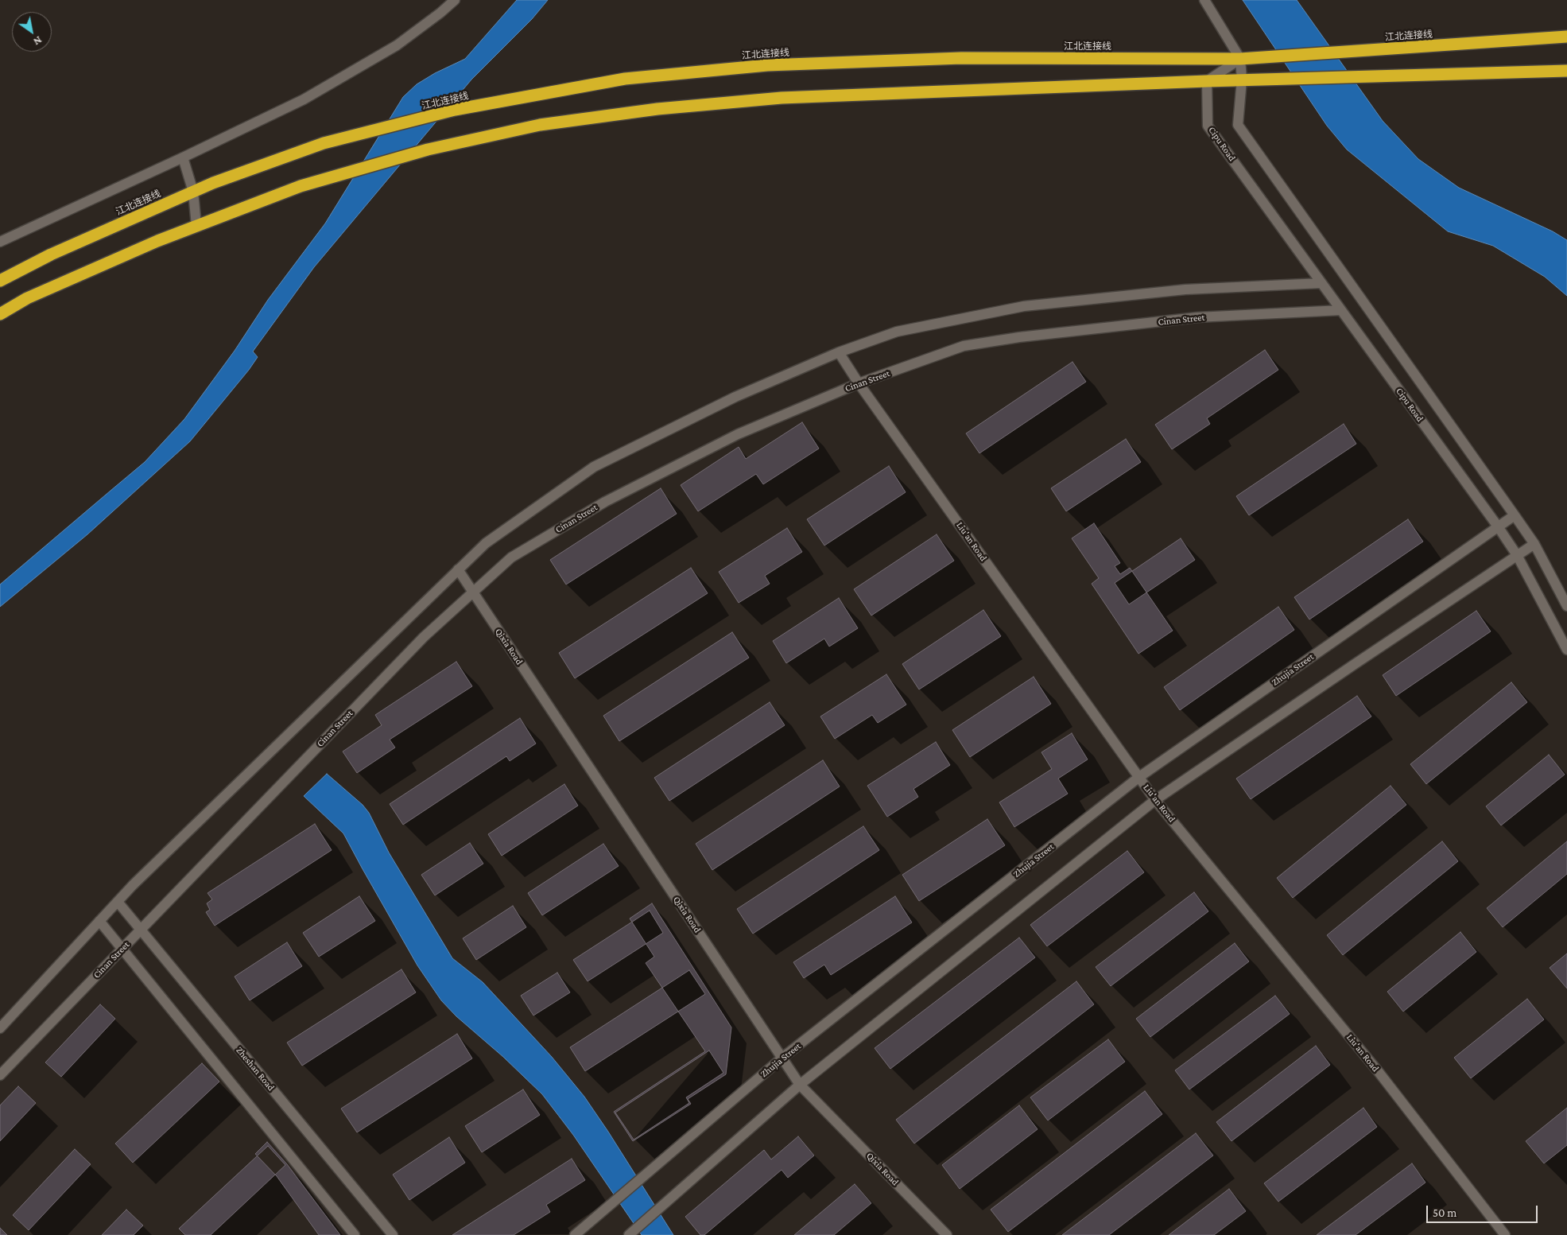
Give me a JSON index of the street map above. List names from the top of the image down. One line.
{"streets":{"highway":["江北连接线"],"street":["Cipu Road","Cinan Street","Liu'an Road","Qixia Road","Zhujia Street","Zheshan Road"]},"crossings":[["Cipu Road","Cinan Street"],["Cipu Road","Zhujia Street"],["Cinan Street","Liu'an Road"],["Cinan Street","Qixia Road"],["Cinan Street","Zheshan Road"],["Liu'an Road","Zhujia Street"],["Qixia Road","Zhujia Street"]],"scale_bar":"50 m","north":"bottom right"}
